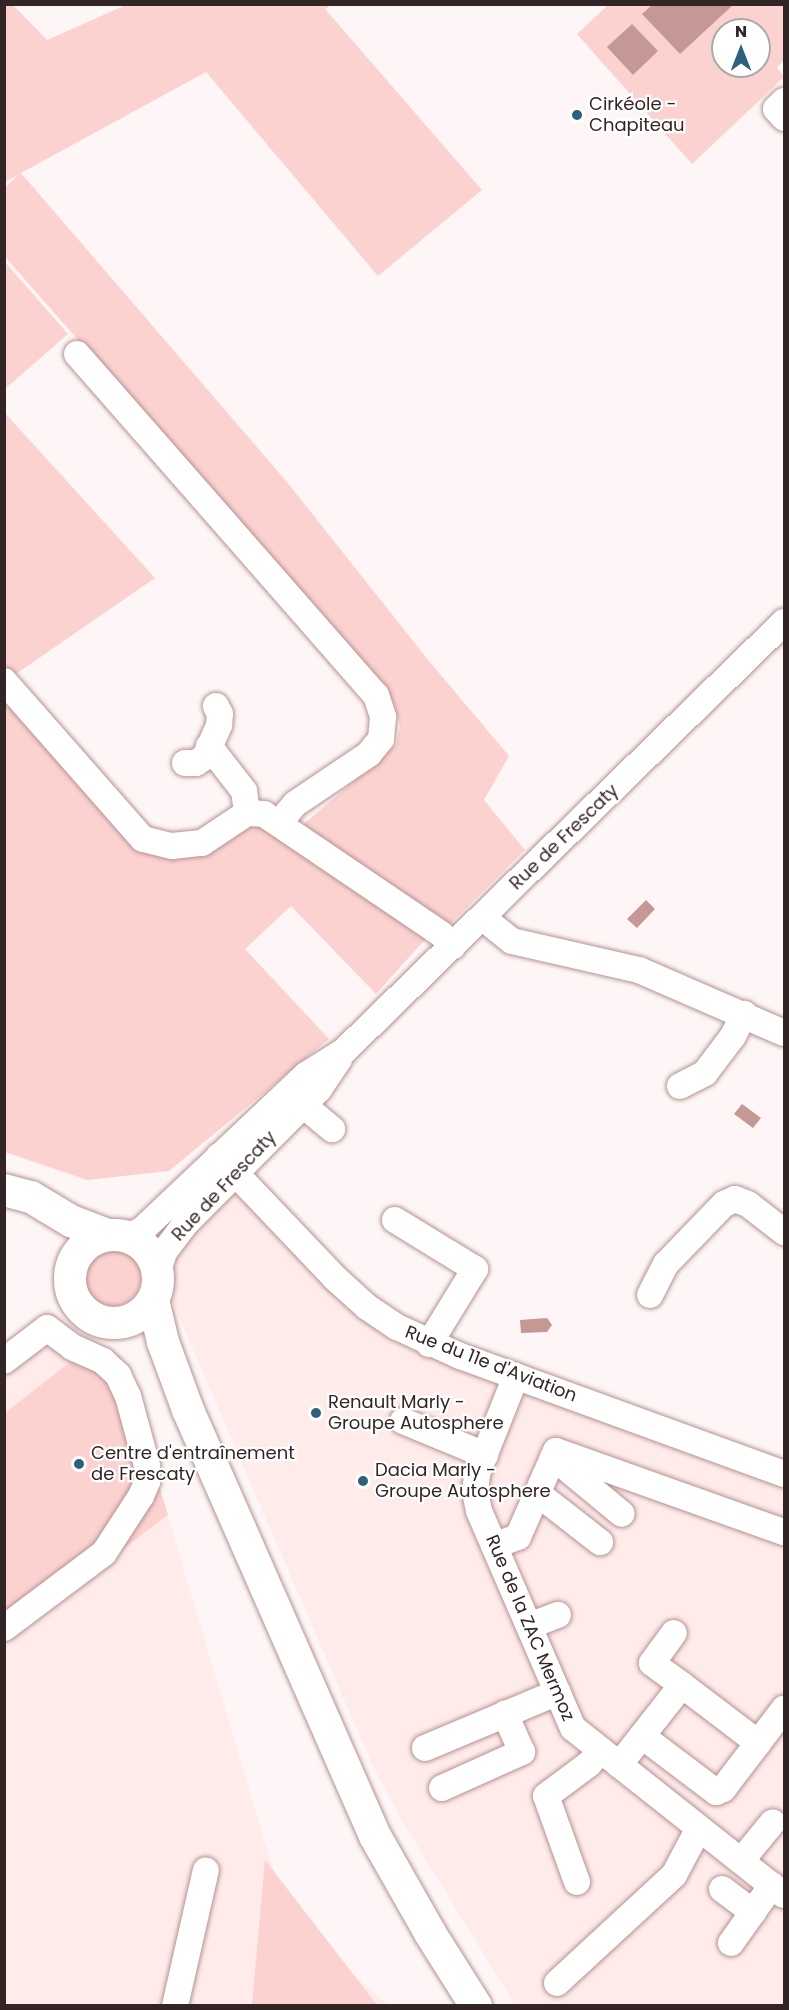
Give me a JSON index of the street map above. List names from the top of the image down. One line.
{"streets":{"street":["Rue de Frescaty","Rue du 11e d'Aviation","Rue de la ZAC Mermoz"]},"crossings":[["Rue de Frescaty","Rue du 11e d'Aviation"],["Rue du 11e d'Aviation","Rue de la ZAC Mermoz"]],"places":["Cirkéole - Chapiteau","Renault Marly - Groupe Autosphere","Centre d'entraînement de Frescaty","Dacia Marly - Groupe Autosphere"],"north":"top"}
